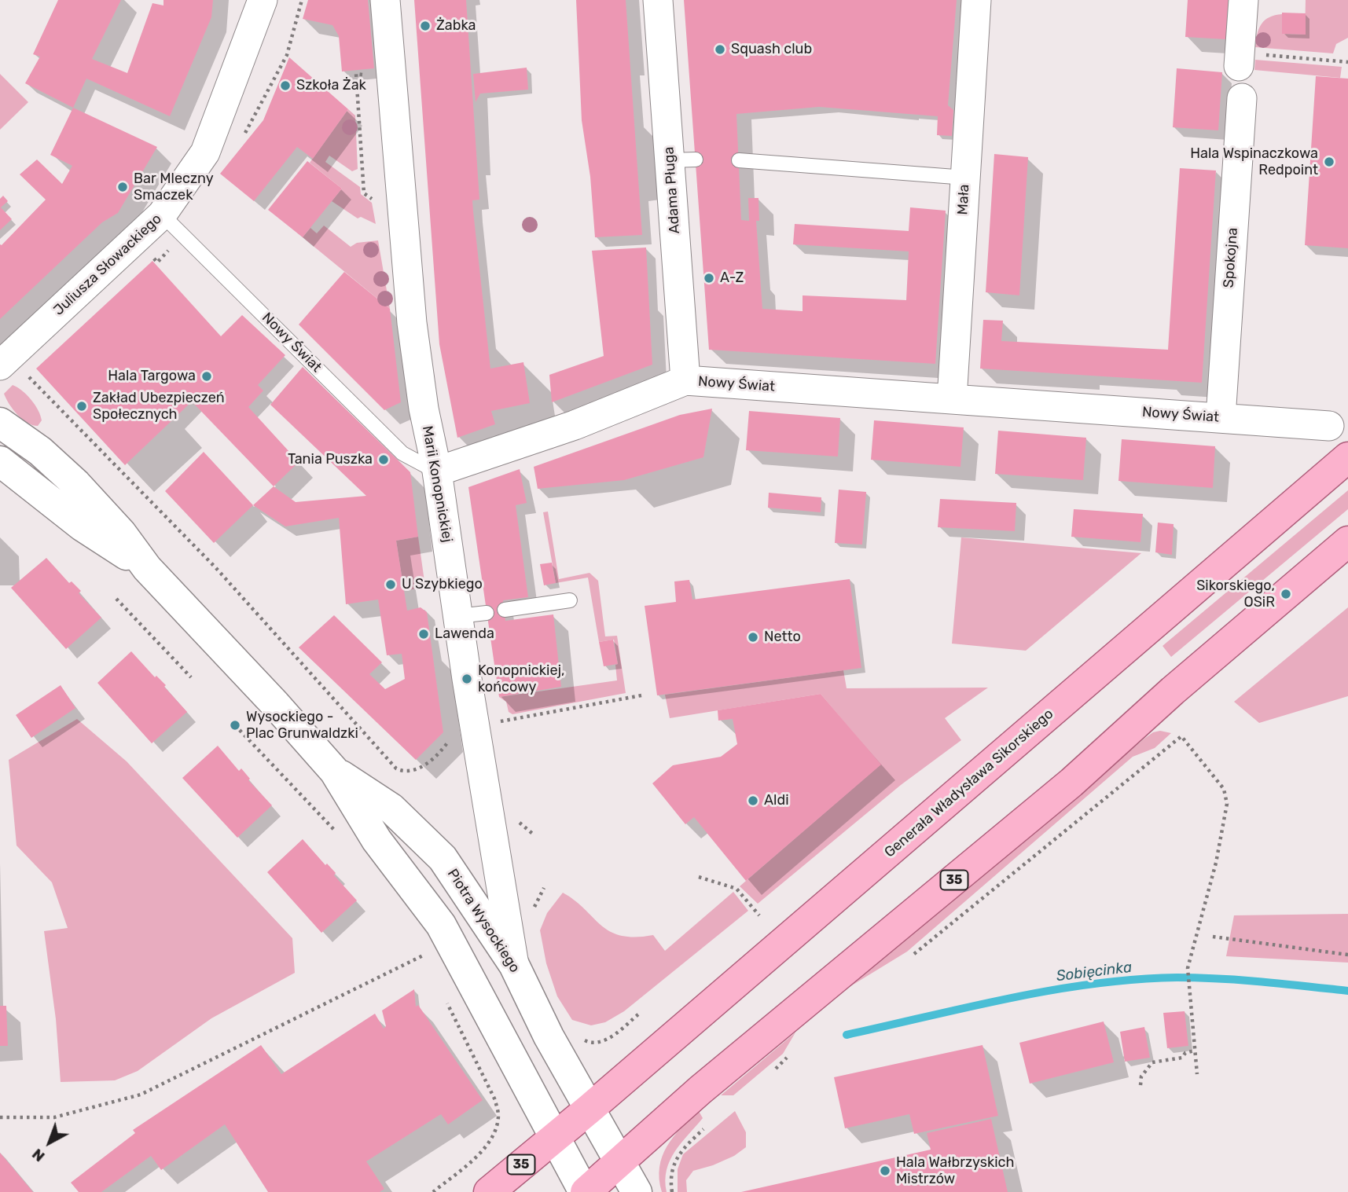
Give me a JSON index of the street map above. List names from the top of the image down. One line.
{"streets":{"main road":["Generała Władysława Sikorskiego","35"],"street":["Adama Pługa","Mała","Spokojna","Juliusza Słowackiego","Nowy Świat","Marii Konopnickiej","Piotra Wysockiego"]},"crossings":[["Adama Pługa","Nowy Świat"],["Mała","Nowy Świat"],["Spokojna","Nowy Świat"],["Juliusza Słowackiego","Nowy Świat"],["Nowy Świat","Marii Konopnickiej"],["Marii Konopnickiej","Piotra Wysockiego"],["Generała Władysława Sikorskiego","35"],["Generała Władysława Sikorskiego","Piotra Wysockiego"],["35","Piotra Wysockiego"]],"water":["Sobięcinka"],"places":["Żabka","Squash club","Szkoła Żak","Hala Wspinaczkowa Redpoint","Bar Mleczny Smaczek","A-Z","Hala Targowa","Zakład Ubezpieczeń Społecznych","Tania Puszka","U Szybkiego","Sikorskiego, OSiR","Lawenda","Netto","Konopnickiej, końcowy","Wysockiego - Plac Grunwaldzki","Aldi","Hala Wałbrzyskich Mistrzów"],"north":"bottom left"}
